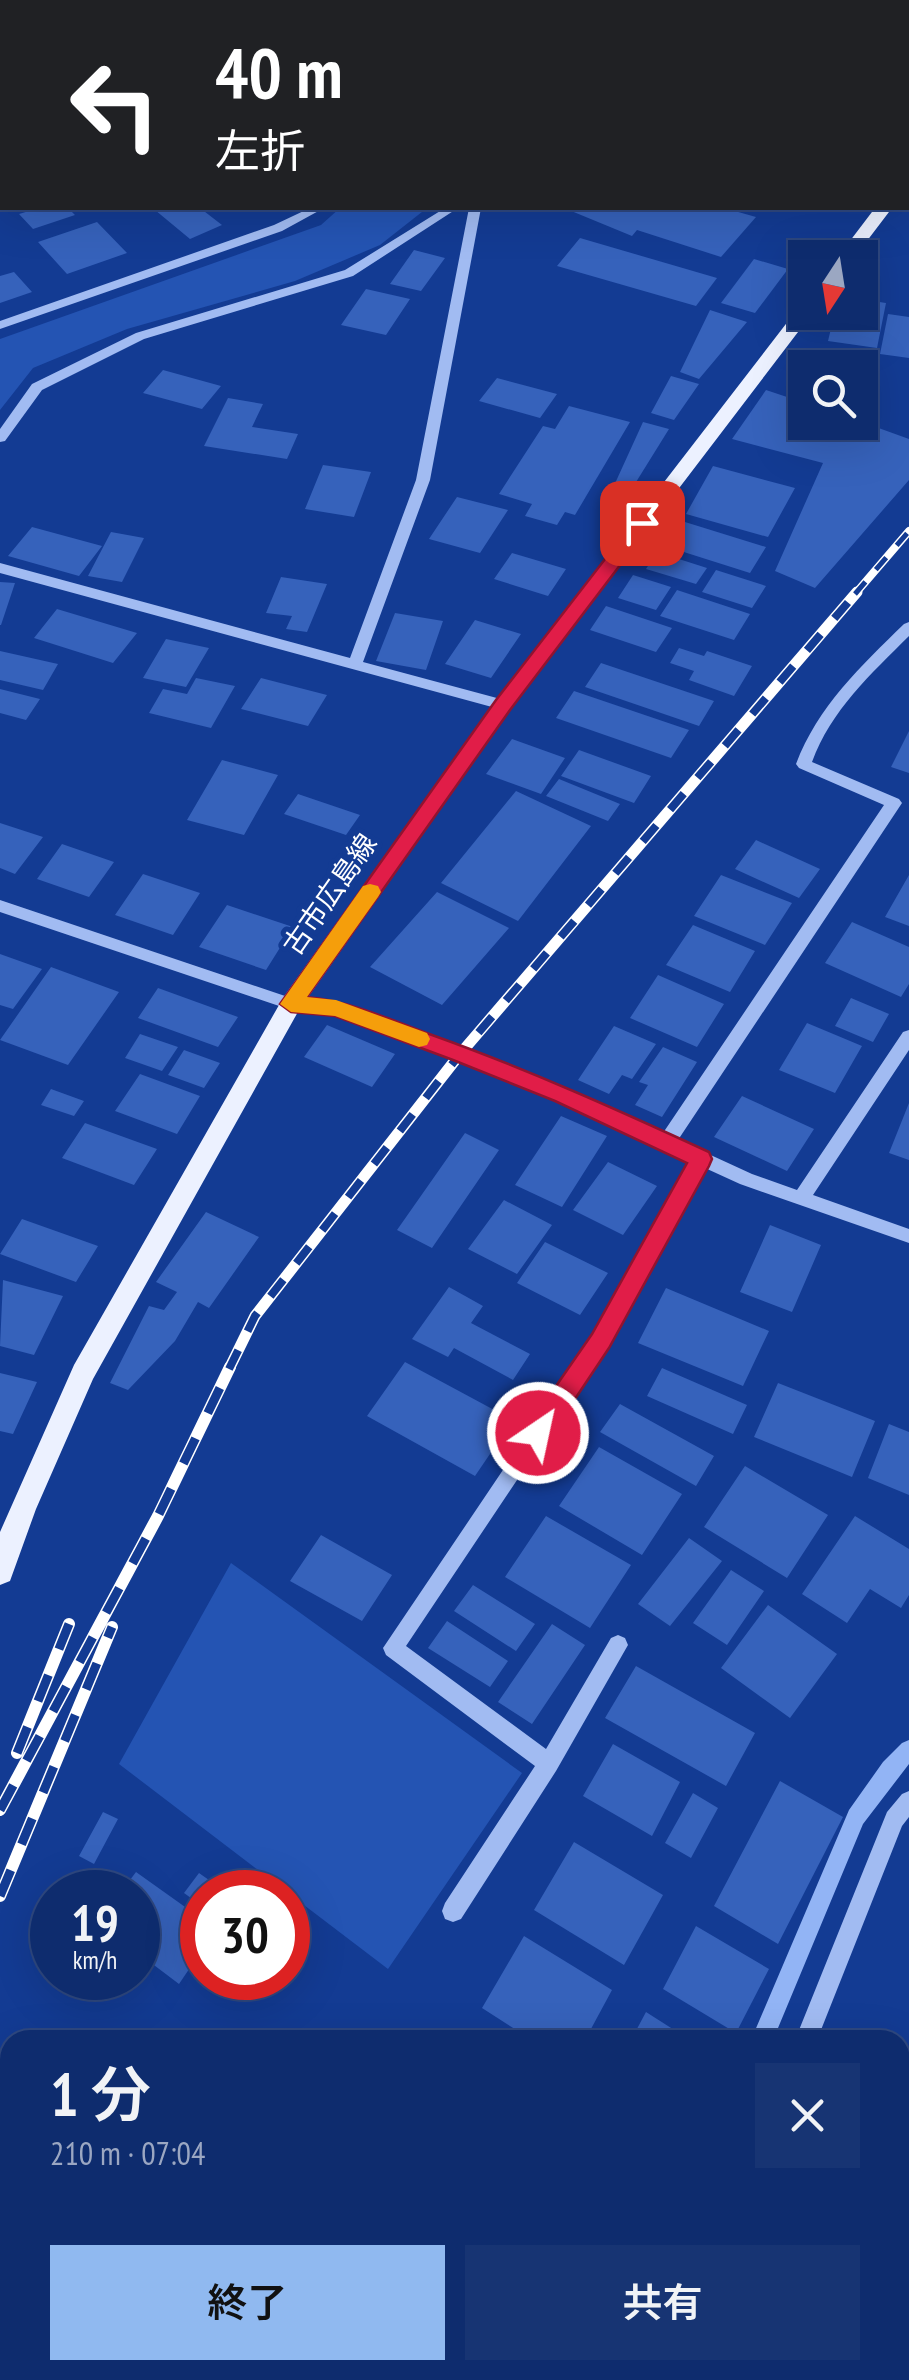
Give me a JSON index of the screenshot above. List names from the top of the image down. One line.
{"streets":{"main road":["古市広島線"]},"north":"bottom","page":{"turn":["40 m","左折"],"speed":"19 km/h","limit":"30","heading":["1 分","210 m · 07:04"],"buttons":["終了","共有"]}}
